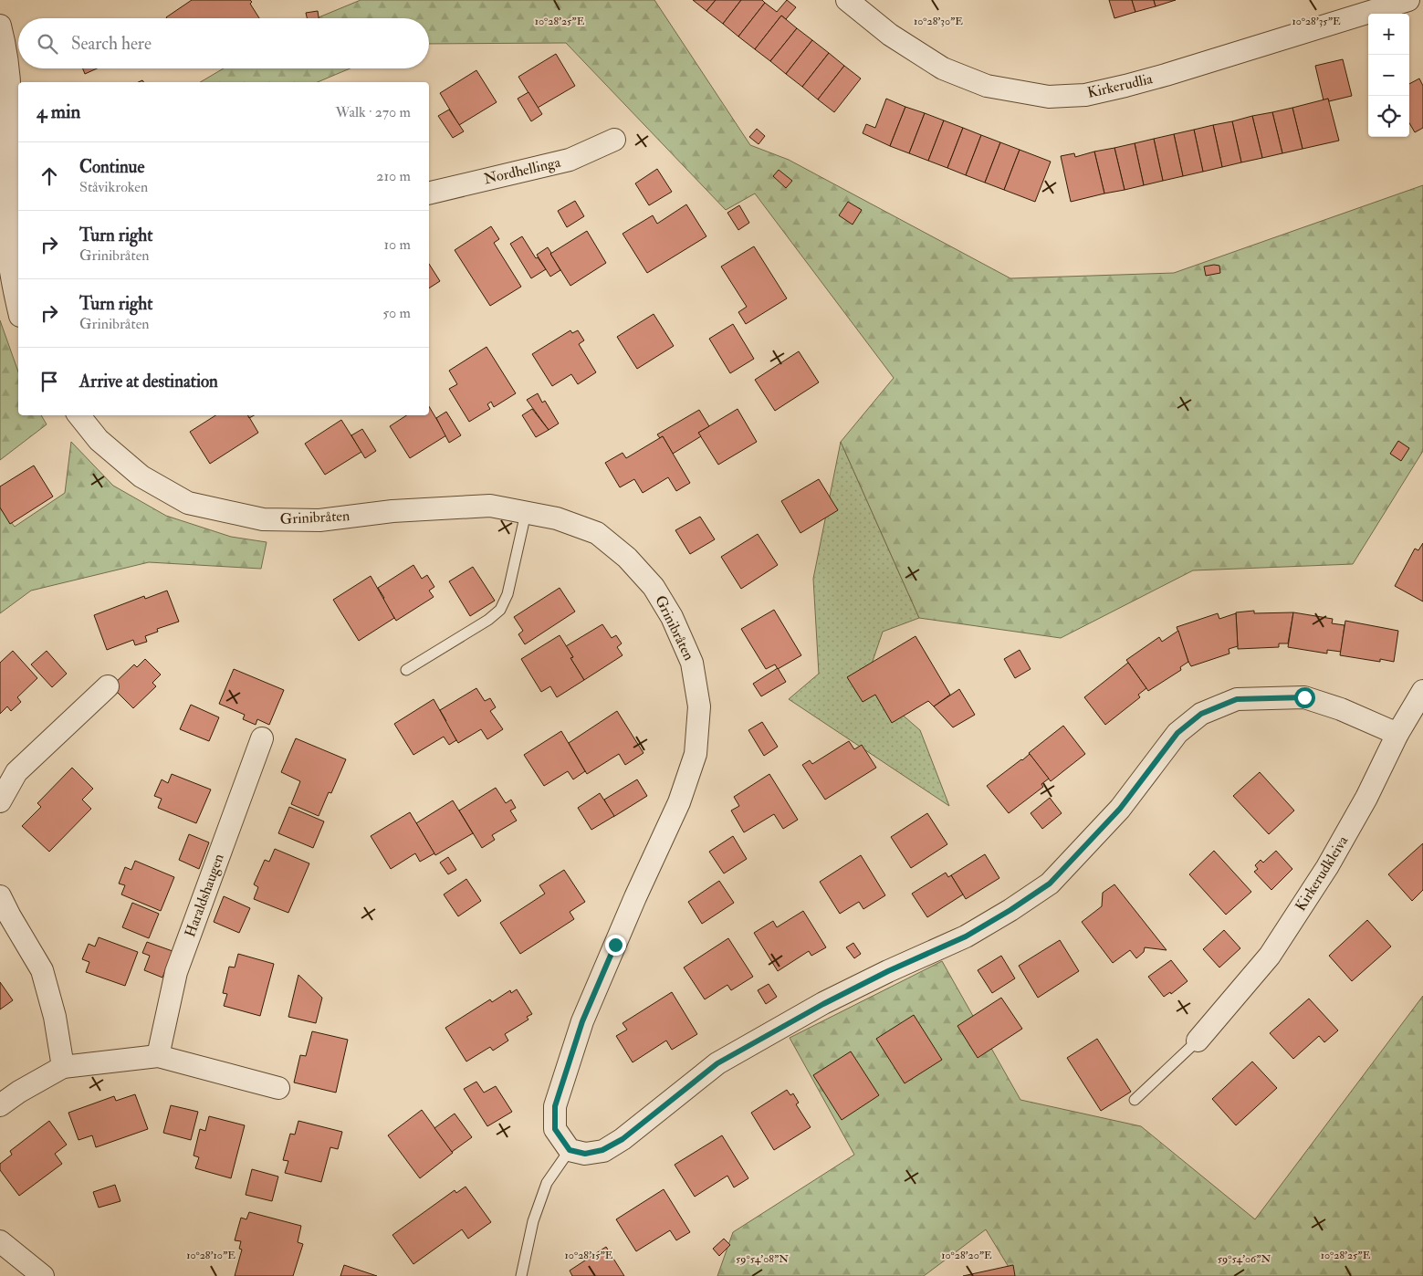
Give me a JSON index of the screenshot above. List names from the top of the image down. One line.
{"streets":{"street":["Kirkerudlia","Nordhellinga","Grinibråten","Kirkerudkleiva","Haraldshaugen"]},"page":{"map_buttons":["+","−"],"search":"Search here","heading":["4 min","Walk · 270 m"],"list":[["Continue","Ståvikroken","210 m"],["Turn right","Grinibråten","10 m"],["Turn right","Grinibråten","50 m"],"Arrive at destination"]},"coordinates":["10°28'25\"E","10°28'30\"E","10°28'35\"E","10°28'10\"E","10°28'15\"E","10°28'20\"E","59°54'08\"N","59°54'06\"N"]}
